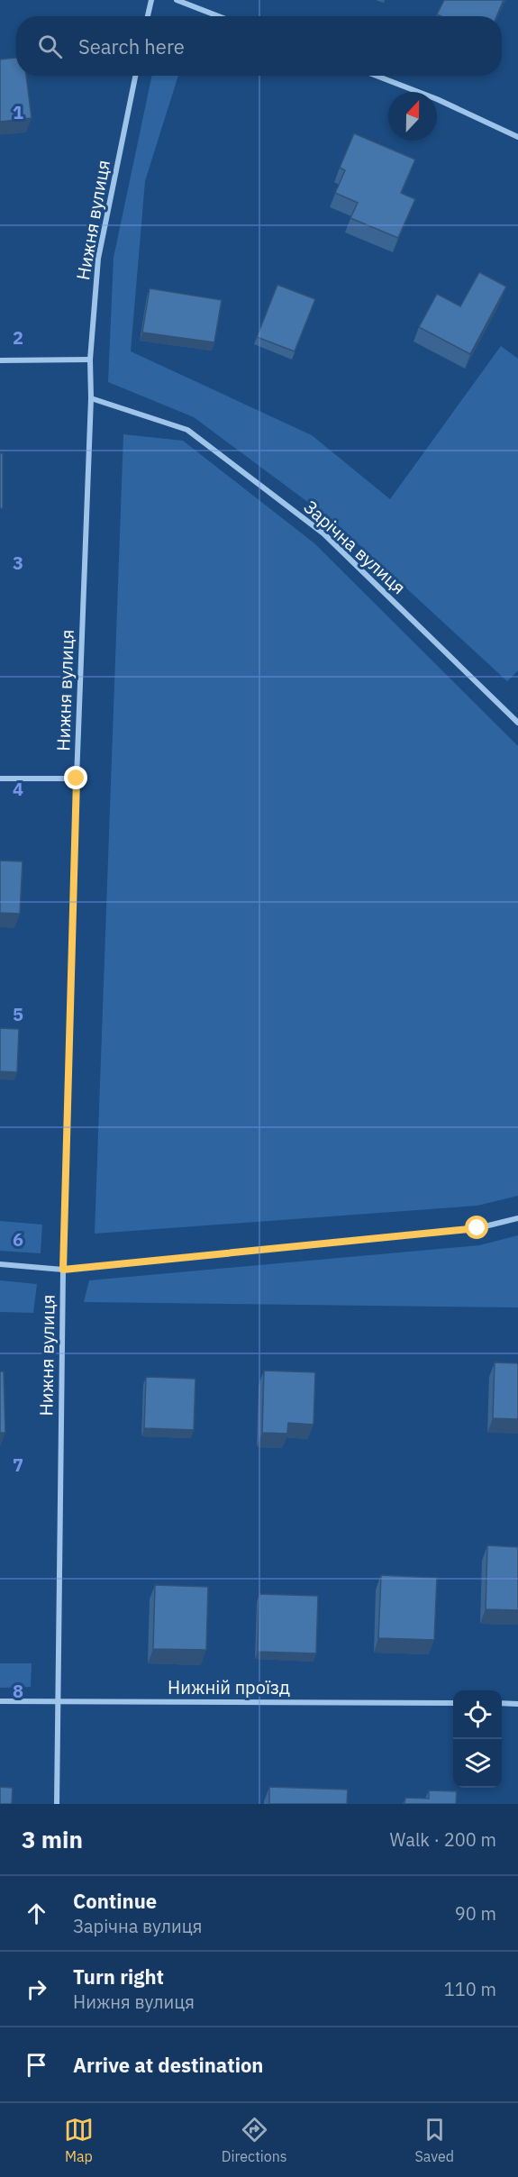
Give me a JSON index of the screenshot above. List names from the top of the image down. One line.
{"streets":{"street":["Нижня вулиця","Зарічна вулиця","Нижній проїзд"]},"crossings":[["Нижня вулиця","Зарічна вулиця"],["Нижня вулиця","Нижній проїзд"]],"north":"top","page":{"search":"Search here","heading":["3 min","Walk · 200 m"],"list":[["Continue","Зарічна вулиця","90 m"],["Turn right","Нижня вулиця","110 m"],"Arrive at destination"],"nav":["Map","Directions","Saved"]},"grid":{"rows":["1","2","3","4","5","6","7","8"]}}
